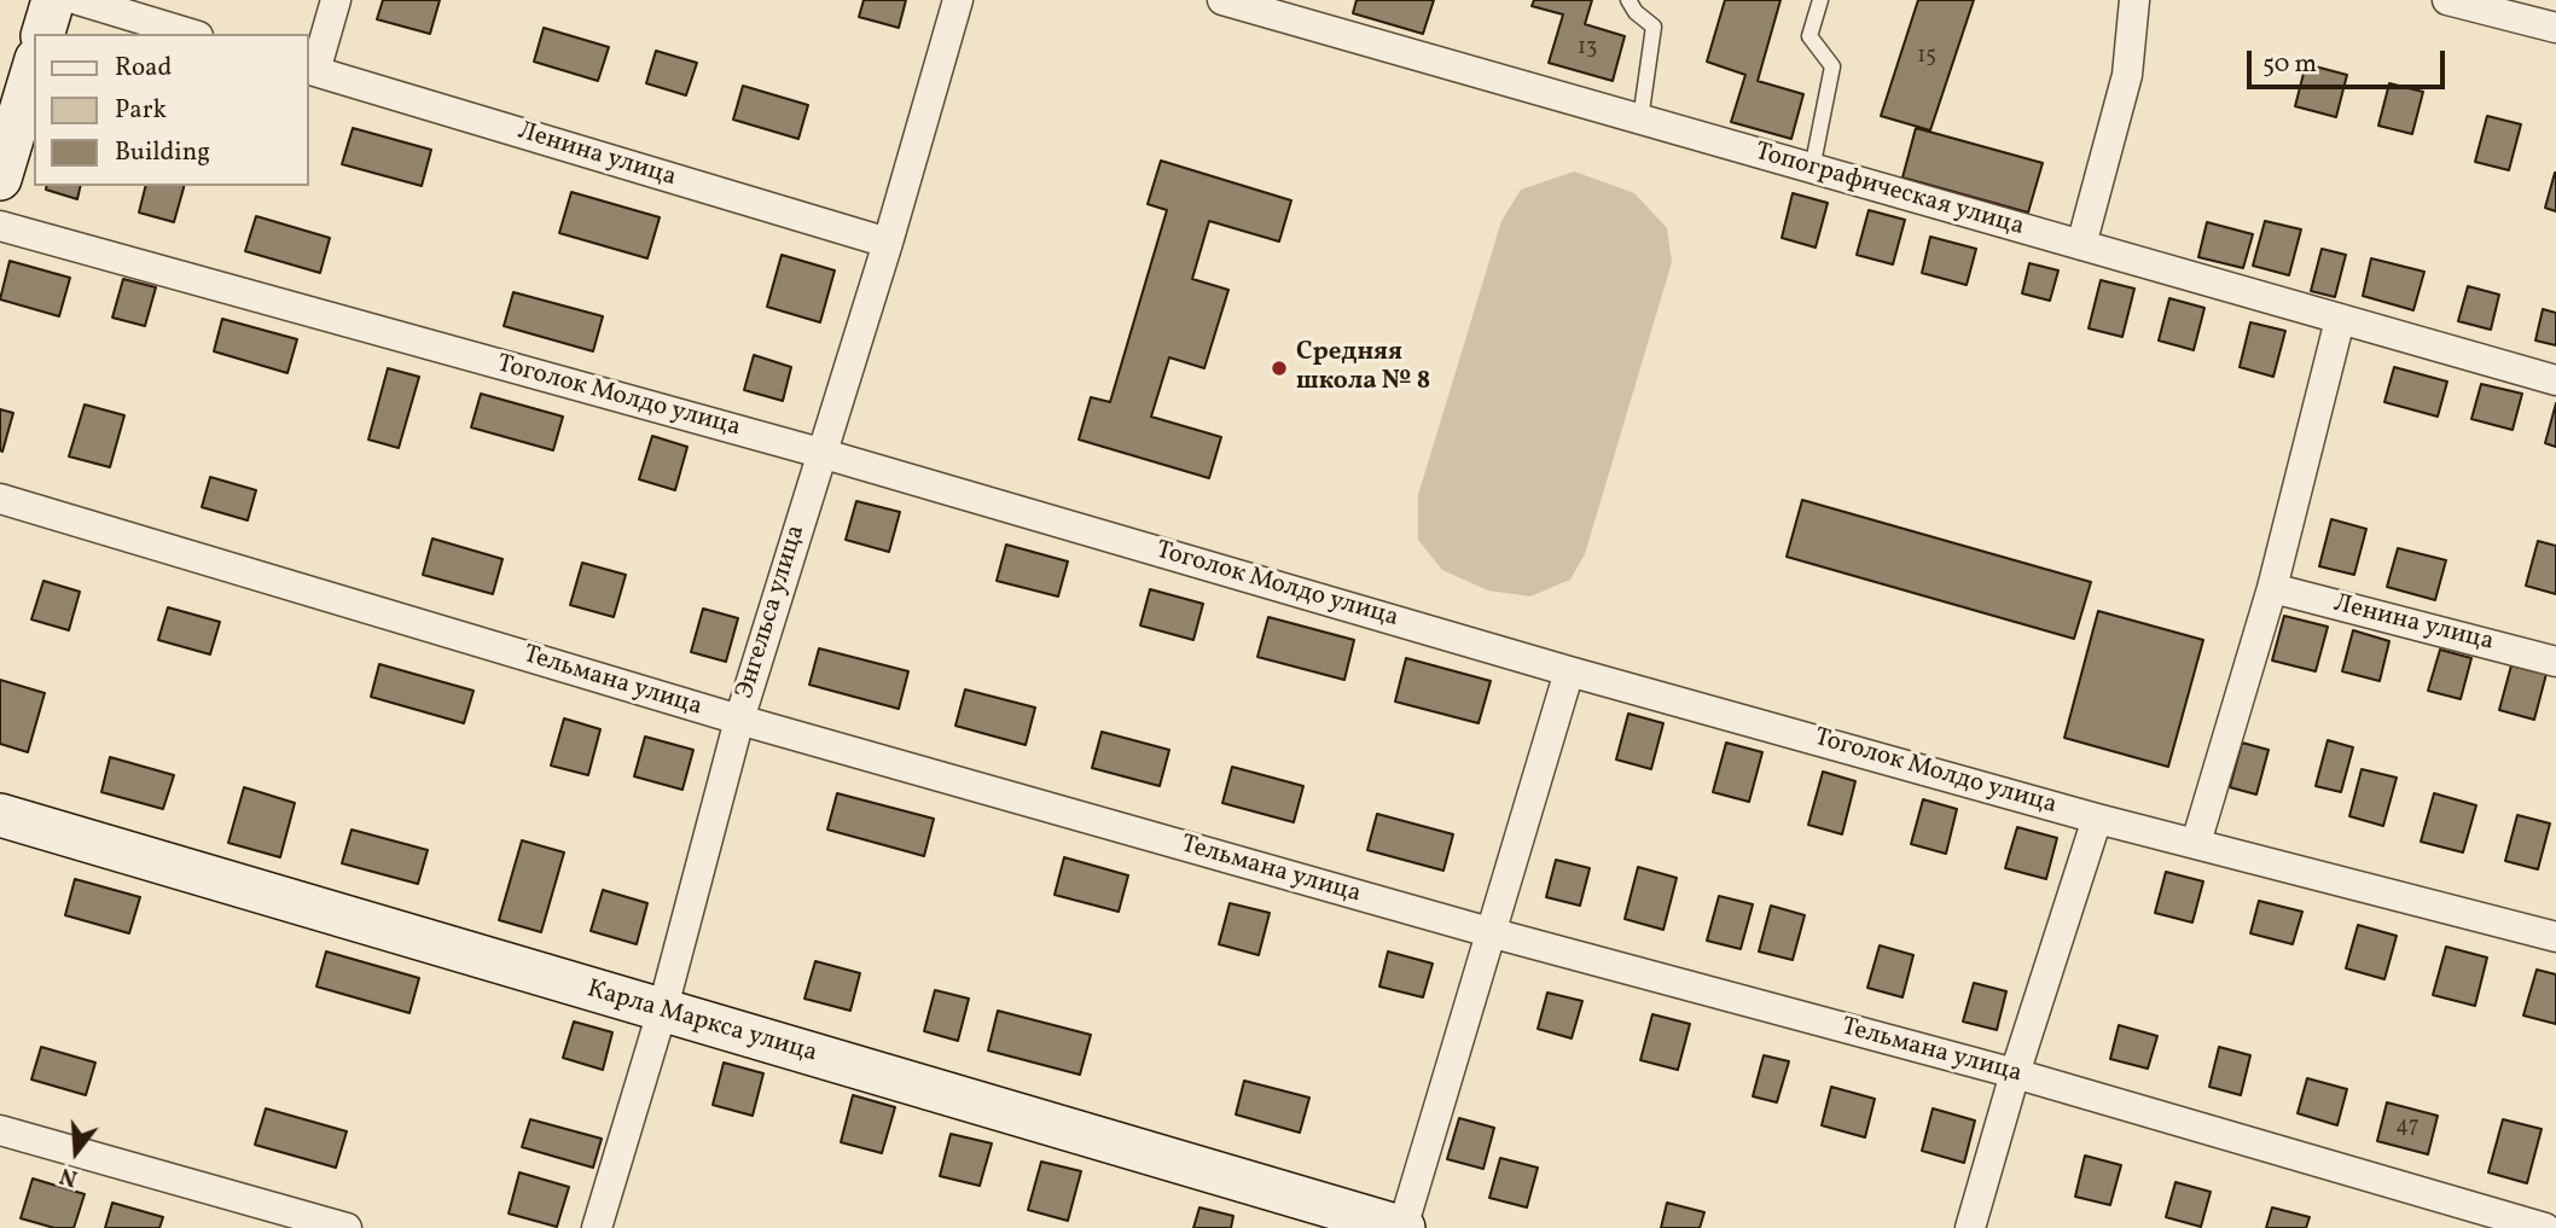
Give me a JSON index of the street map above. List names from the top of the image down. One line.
{"streets":{"street":["Ленина улица","Топографическая улица","Тоголок Молдо улица","Энгельса улица","Тельмана улица","Карла Маркса улица"]},"crossings":[["Ленина улица","Энгельса улица"],["Тоголок Молдо улица","Энгельса улица"],["Энгельса улица","Тельмана улица"],["Энгельса улица","Карла Маркса улица"]],"places":["Средняя школа № 8"],"house_numbers":["13","15","47"],"legend":["Road","Park","Building"],"scale_bar":"50 m","north":"bottom"}
